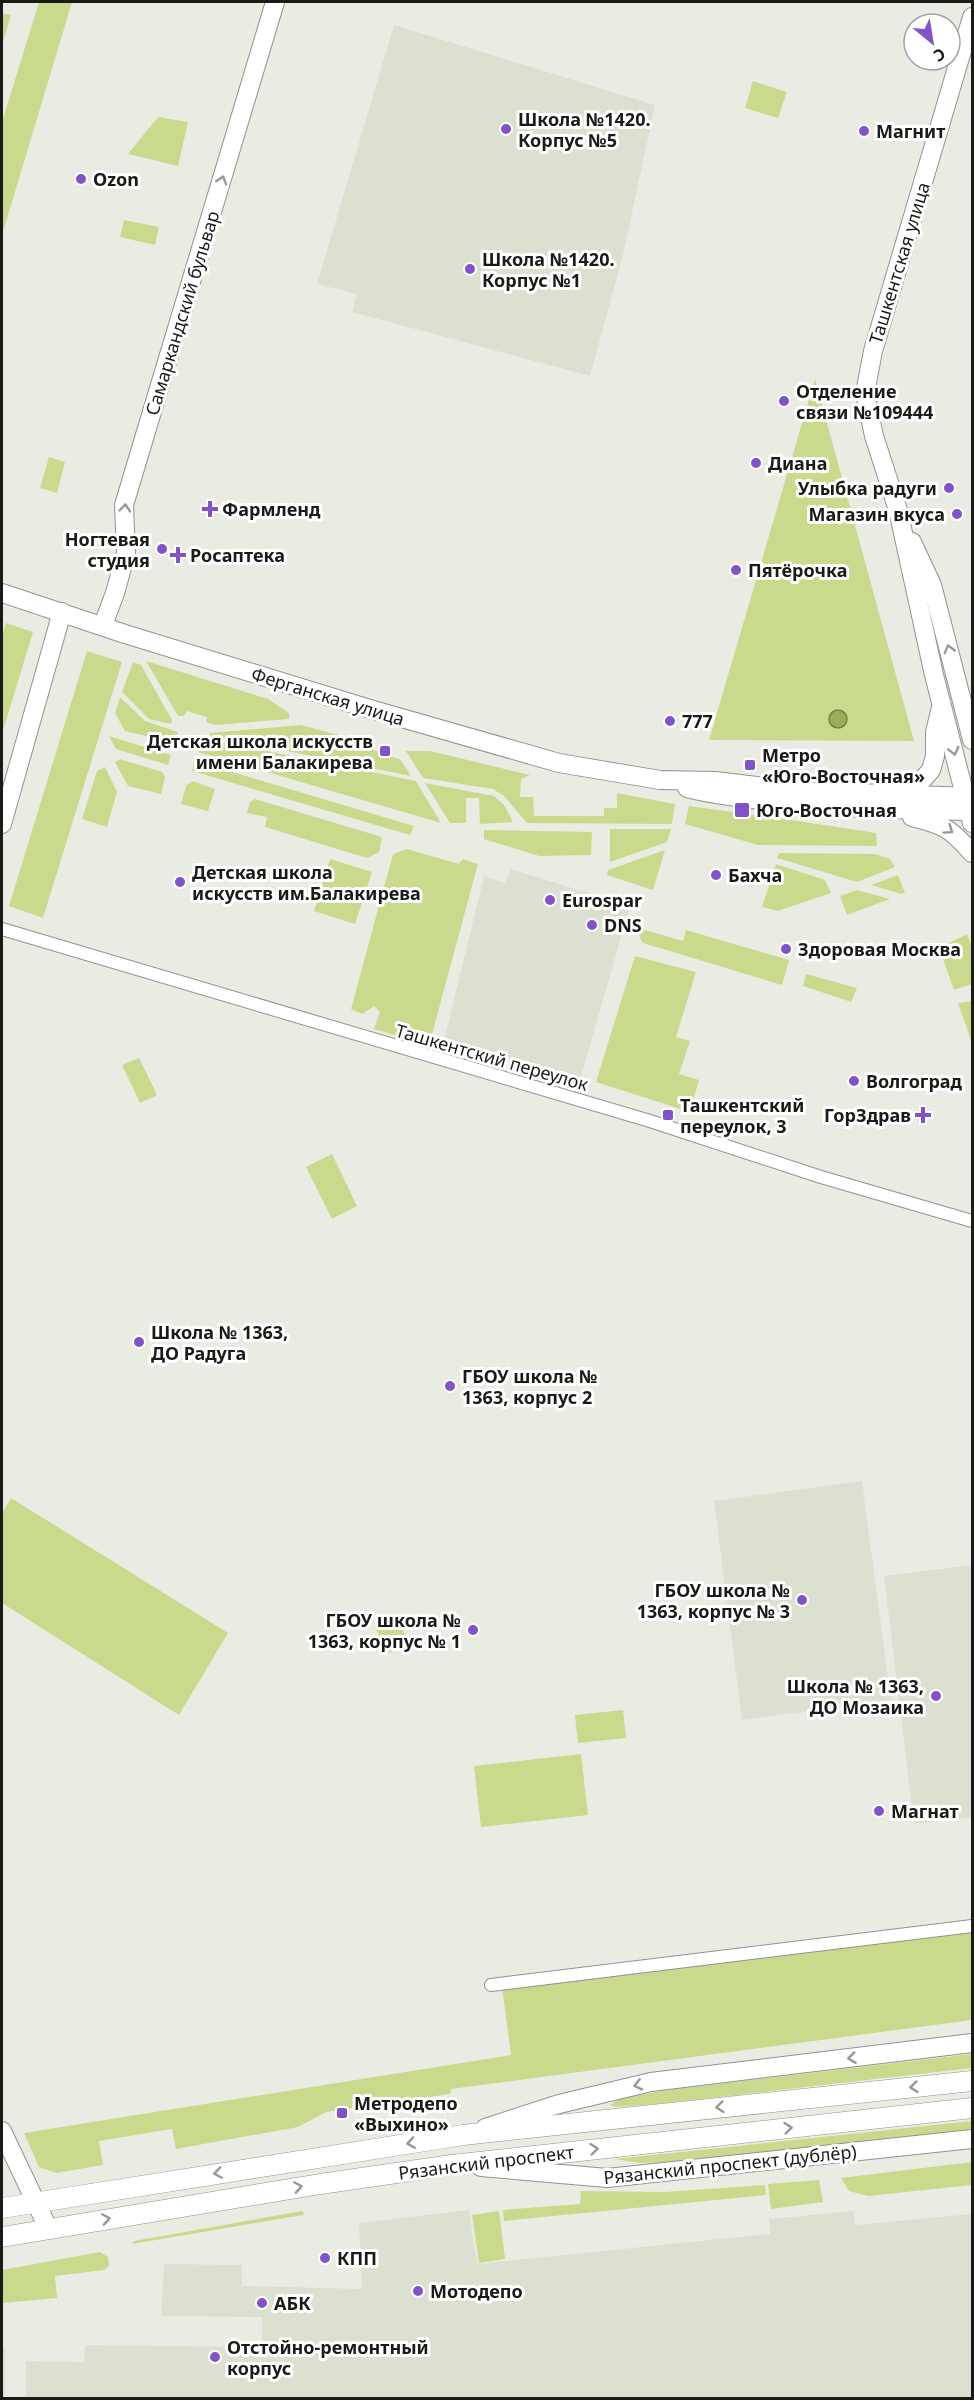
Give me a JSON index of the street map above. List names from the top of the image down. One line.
{"streets":{"main road":["Рязанский проспект"],"street":["Ташкентская улица","Самаркандский бульвар","Ферганская улица","Ташкентский переулок","Рязанский проспект (дублёр)"]},"crossings":[["Ташкентская улица","Ферганская улица"],["Самаркандский бульвар","Ферганская улица"],["Рязанский проспект","Рязанский проспект (дублёр)"]],"one_way":["Самаркандский бульвар"],"places":{"other":["Школа №1420. Корпус №5","Магнит","Ozon","Школа №1420. Корпус №1","Отделение связи №109444","Диана","Улыбка радуги","Магазин вкуса","Ногтевая студия","Пятёрочка","777","Бахча","Детская школа искусств им.Балакирева","Eurospar","DNS","Здоровая Москва","Волгоград","Школа № 1363, ДО Радуга","ГБОУ школа № 1363, корпус 2","ГБОУ школа № 1363, корпус № 3","ГБОУ школа № 1363, корпус № 1","Школа № 1363, ДО Мозаика","Магнат","КПП","Мотодепо","АБК","Отстойно-ремонтный корпус"],"health":["Фармленд","Росаптека","ГорЗдрав"],"transit":["Детская школа искусств имени Балакирева","Метро «Юго-Восточная»","Юго-Восточная","Ташкентский переулок, 3","Метродепо «Выхино»"]},"north":"bottom right"}
